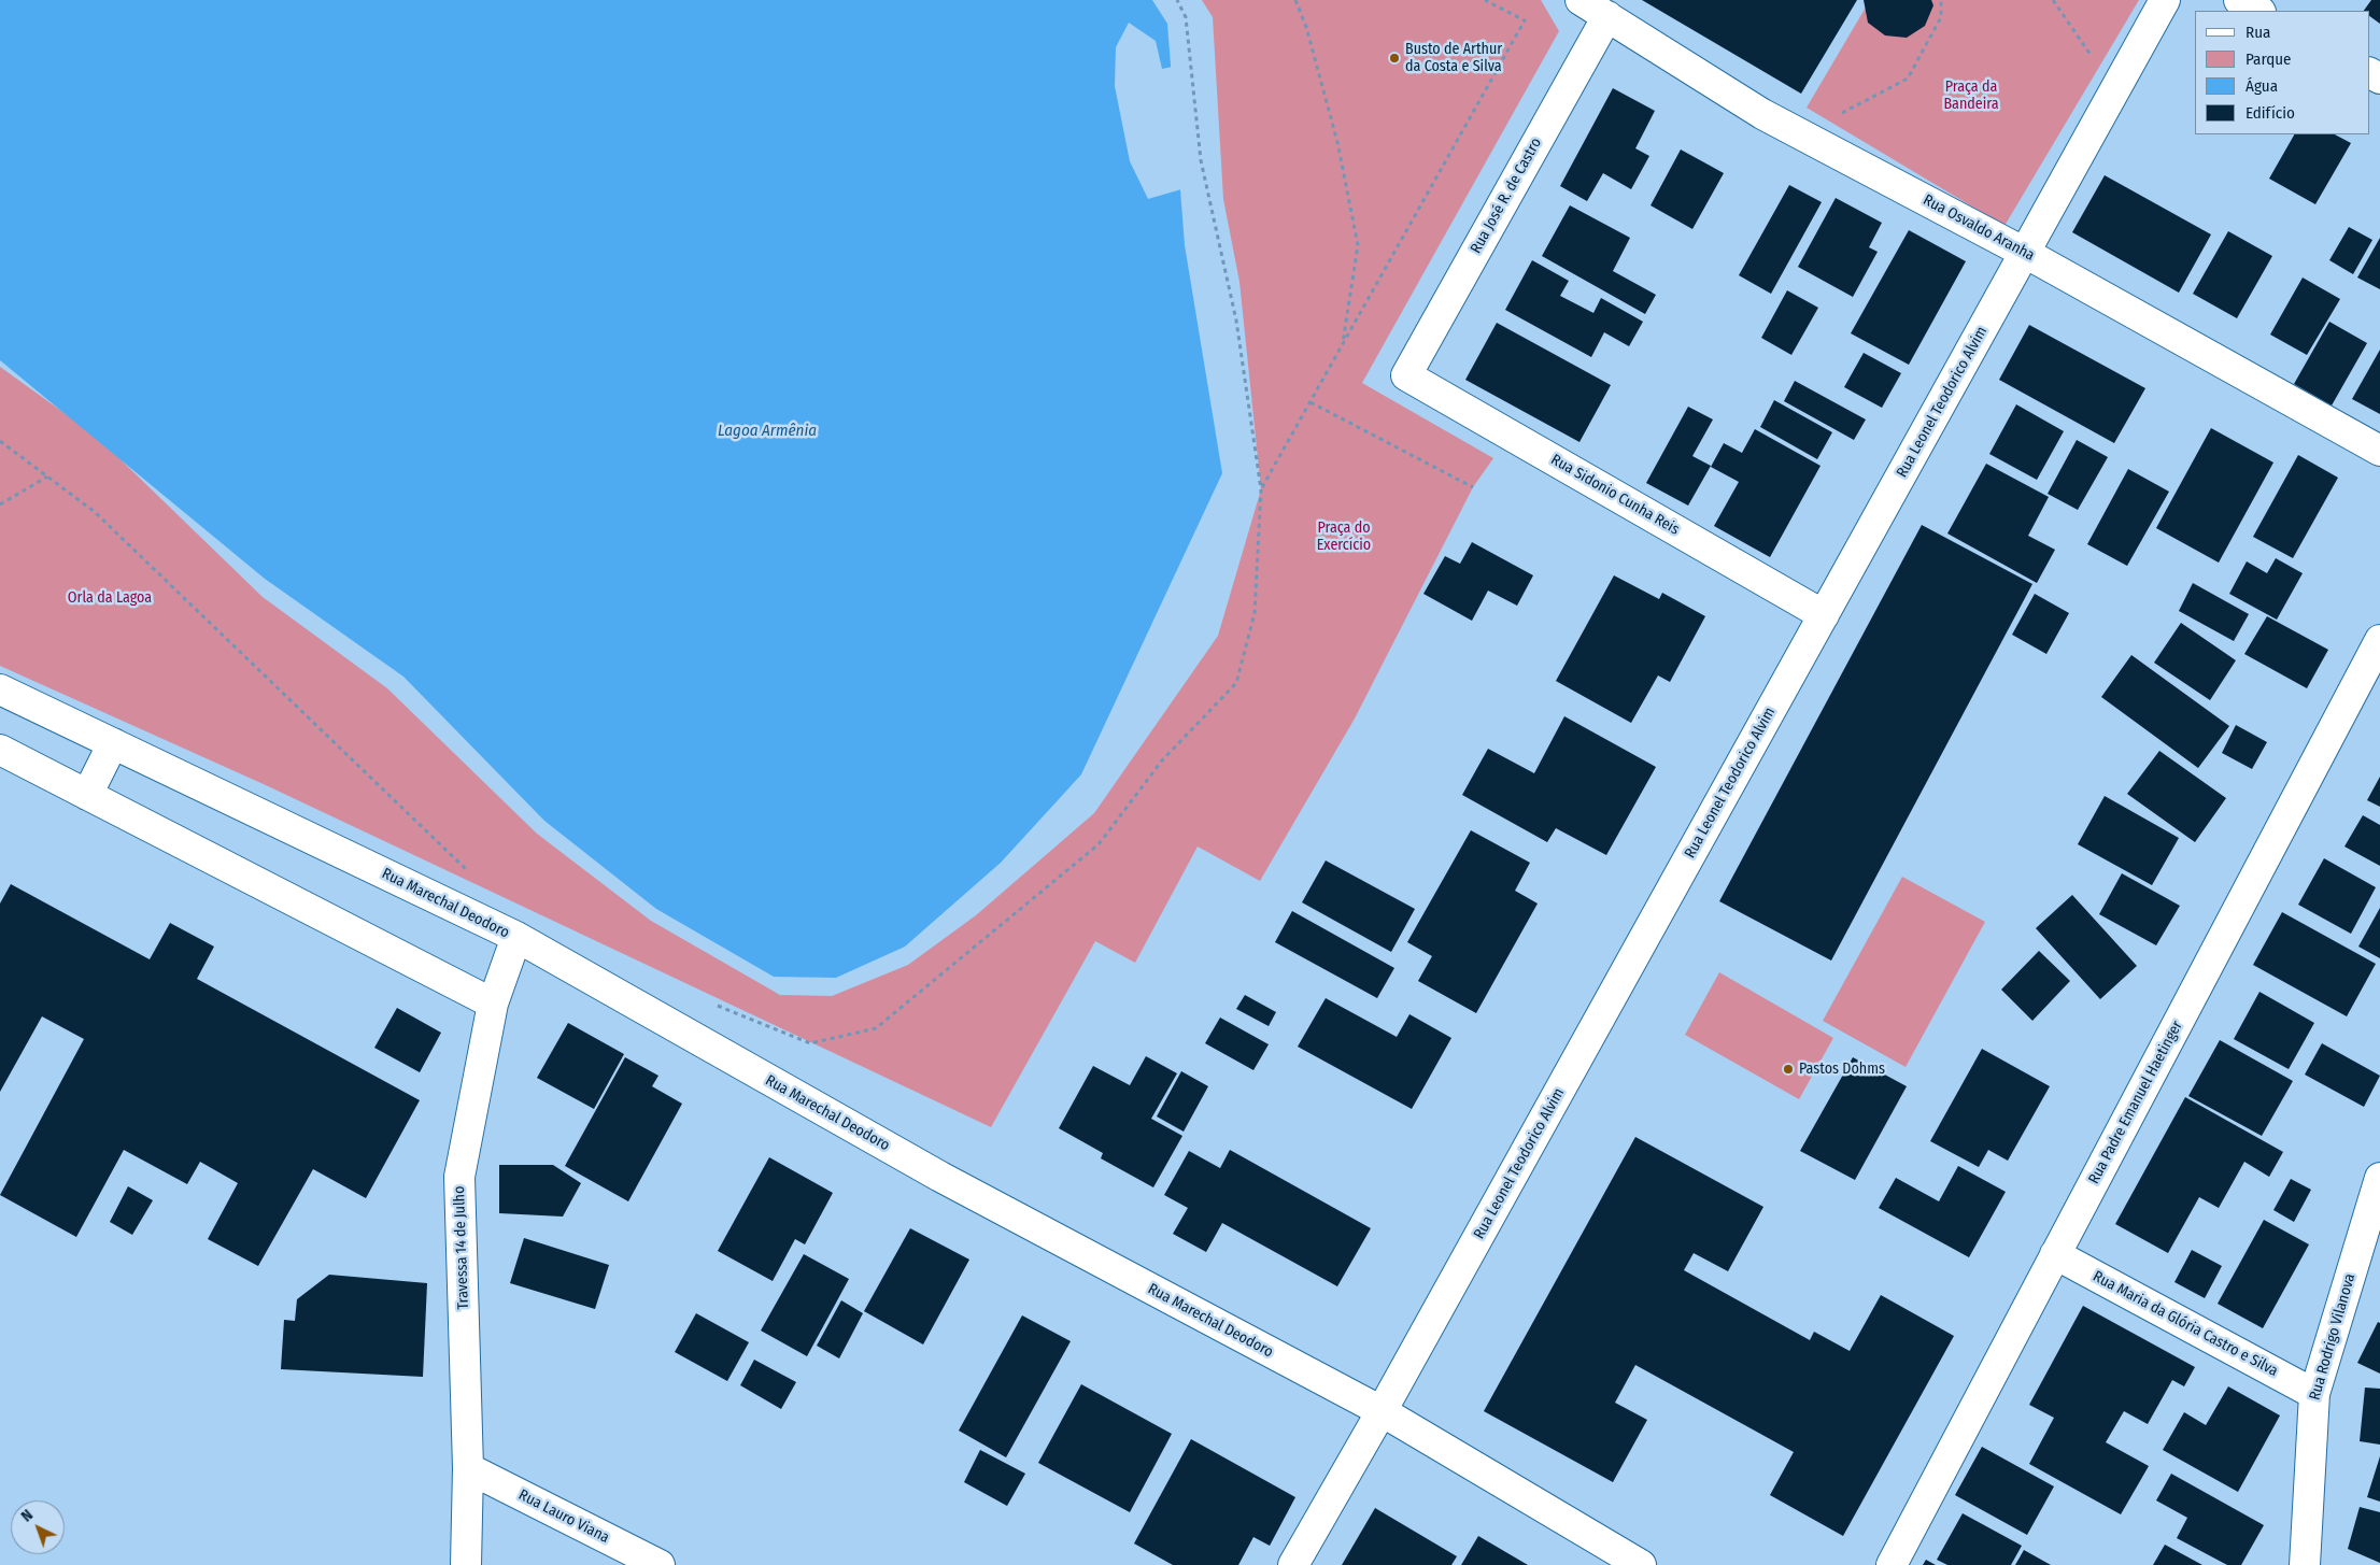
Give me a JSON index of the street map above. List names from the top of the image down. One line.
{"streets":{"street":["Rua José R. de Castro","Rua Osvaldo Aranha","Rua Leonel Teodorico Alvim","Rua Sidonio Cunha Reis","Rua Marechal Deodoro","Rua Padre Emanuel Haetinger","Travessa 14 de Julho","Rua Maria da Glória Castro e Silva","Rua Rodrigo Vilanova","Rua Lauro Viana"]},"crossings":[["Rua José R. de Castro","Rua Osvaldo Aranha"],["Rua José R. de Castro","Rua Sidonio Cunha Reis"],["Rua Osvaldo Aranha","Rua Leonel Teodorico Alvim"],["Rua Leonel Teodorico Alvim","Rua Sidonio Cunha Reis"],["Rua Leonel Teodorico Alvim","Rua Marechal Deodoro"],["Rua Marechal Deodoro","Travessa 14 de Julho"],["Rua Padre Emanuel Haetinger","Rua Maria da Glória Castro e Silva"],["Travessa 14 de Julho","Rua Lauro Viana"],["Rua Maria da Glória Castro e Silva","Rua Rodrigo Vilanova"]],"water":["Lagoa Armênia"],"parks":["Praça da Bandeira","Praça do Exercício","Orla da Lagoa"],"places":["Busto de Arthur da Costa e Silva","Pastos Dohms"],"legend":["Rua","Parque","Água","Edifício"],"north":"top left"}
